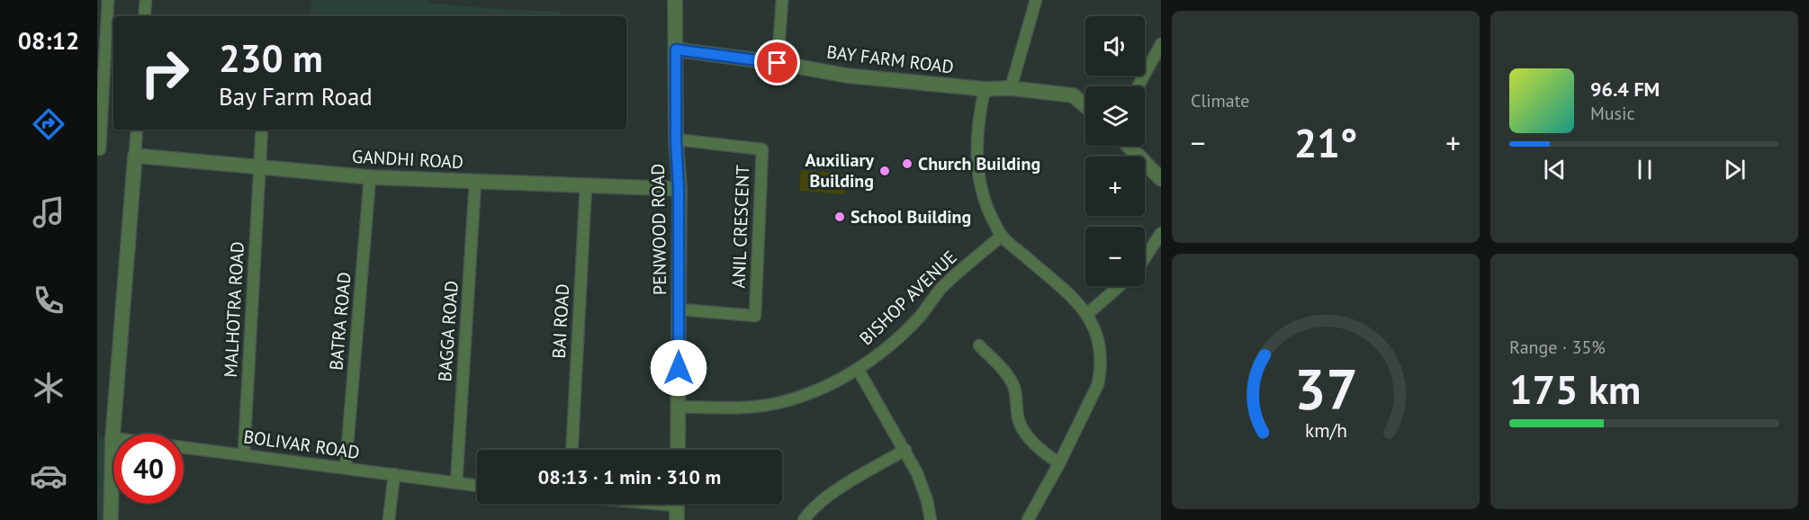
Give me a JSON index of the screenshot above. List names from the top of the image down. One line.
{"streets":{"street":["BAY FARM ROAD","GANDHI ROAD","ANIL CRESCENT","PENWOOD ROAD","BISHOP AVENUE","MALHOTRA ROAD","BATRA ROAD","BAI ROAD","BAGGA ROAD","BOLIVAR ROAD"]},"crossings":[["BAY FARM ROAD","PENWOOD ROAD"],["GANDHI ROAD","PENWOOD ROAD"],["GANDHI ROAD","MALHOTRA ROAD"],["GANDHI ROAD","BATRA ROAD"],["GANDHI ROAD","BAI ROAD"],["GANDHI ROAD","BAGGA ROAD"],["ANIL CRESCENT","PENWOOD ROAD"],["PENWOOD ROAD","BISHOP AVENUE"],["MALHOTRA ROAD","BOLIVAR ROAD"],["BATRA ROAD","BOLIVAR ROAD"],["BAGGA ROAD","BOLIVAR ROAD"]],"places":["Church Building","Auxiliary Building","School Building"],"page":{"tabs":"08:12","tile":["Climate",["Range · 35%","175 km"]],"map_buttons":["+","−"],"turn":["230 m","Bay Farm Road"],"song":["96.4 FM","Music"],"heat":["−","21°","+"],"limit":"40","trip":"08:13 · 1 min · 310 m","gauge":["37","km/h"]}}
